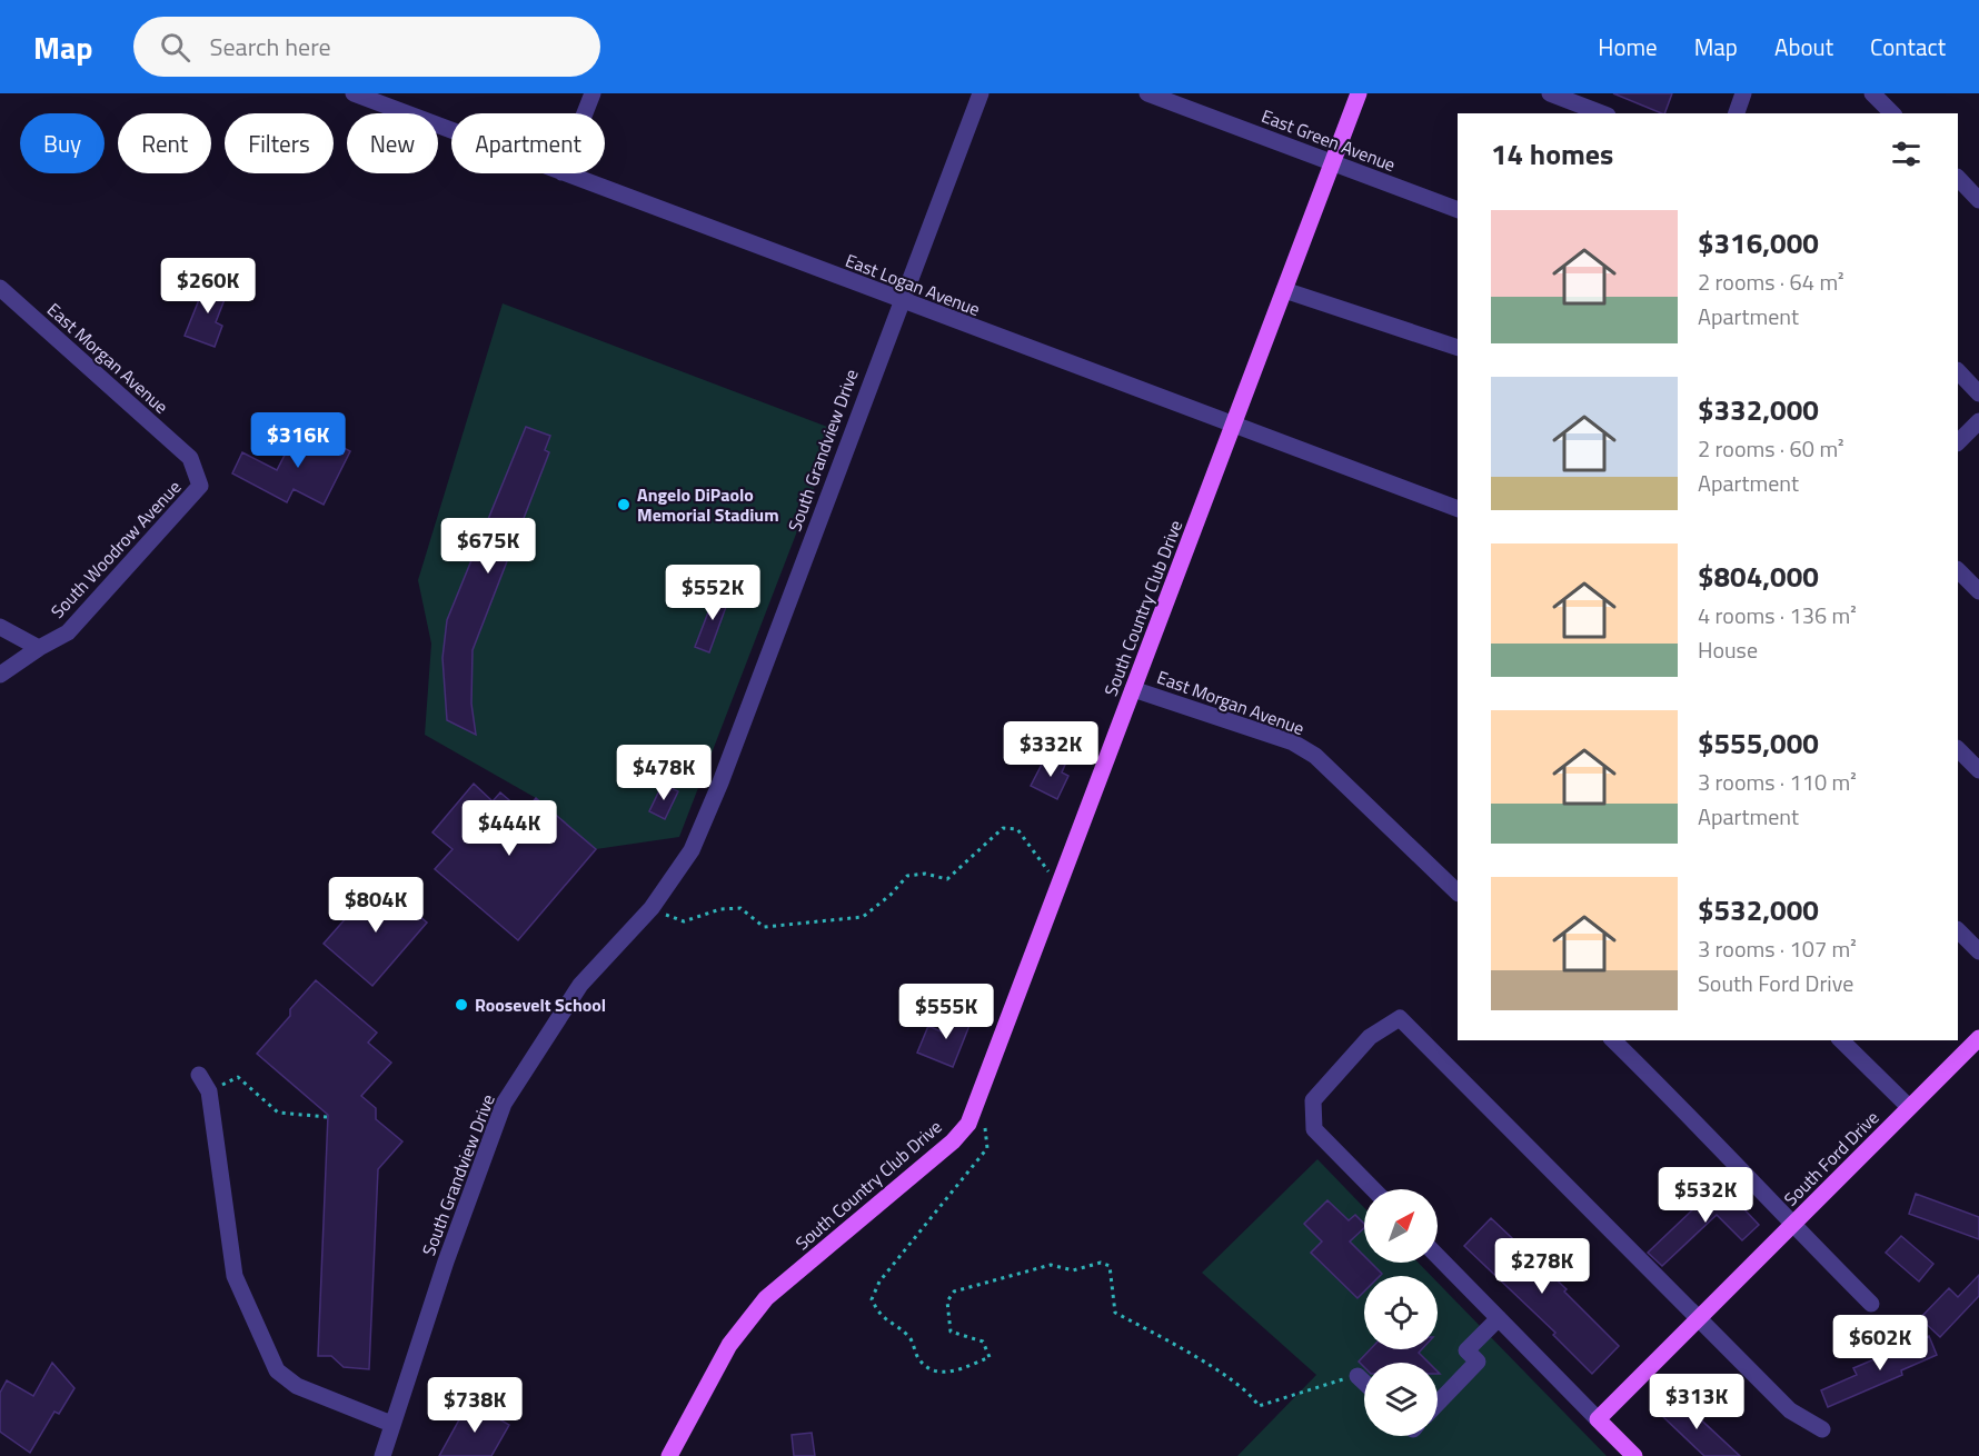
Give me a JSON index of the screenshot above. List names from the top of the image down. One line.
{"streets":{"main road":["South Country Club Drive","South Ford Drive"],"street":["East Green Avenue","East Logan Avenue","East Morgan Avenue","South Grandview Drive","South Woodrow Avenue"]},"crossings":[["East Green Avenue","South Country Club Drive"],["East Logan Avenue","South Grandview Drive"],["East Logan Avenue","South Country Club Drive"],["East Morgan Avenue","South Woodrow Avenue"],["East Morgan Avenue","South Country Club Drive"]],"places":["Angelo DiPaolo Memorial Stadium","Roosevelt School"],"north":"top right","page":{"header":"Map","search":"Search here","nav":["Home","Map","About","Contact"],"chip":["Buy","Rent","Filters","New","Apartment"],"heading":"14 homes","list":[{"name":"$316,000","note":"2 rooms · 64 m² · Apartment"},{"name":"$332,000","note":"2 rooms · 60 m² · Apartment"},{"name":"$804,000","note":"4 rooms · 136 m² · House"},{"name":"$555,000","note":"3 rooms · 110 m² · Apartment"},{"name":"$532,000","note":"3 rooms · 107 m² · South Ford Drive"}],"price":["$260K","$316K","$675K","$552K","$332K","$478K","$444K","$804K","$555K","$532K","$278K","$602K","$313K","$738K"]}}
